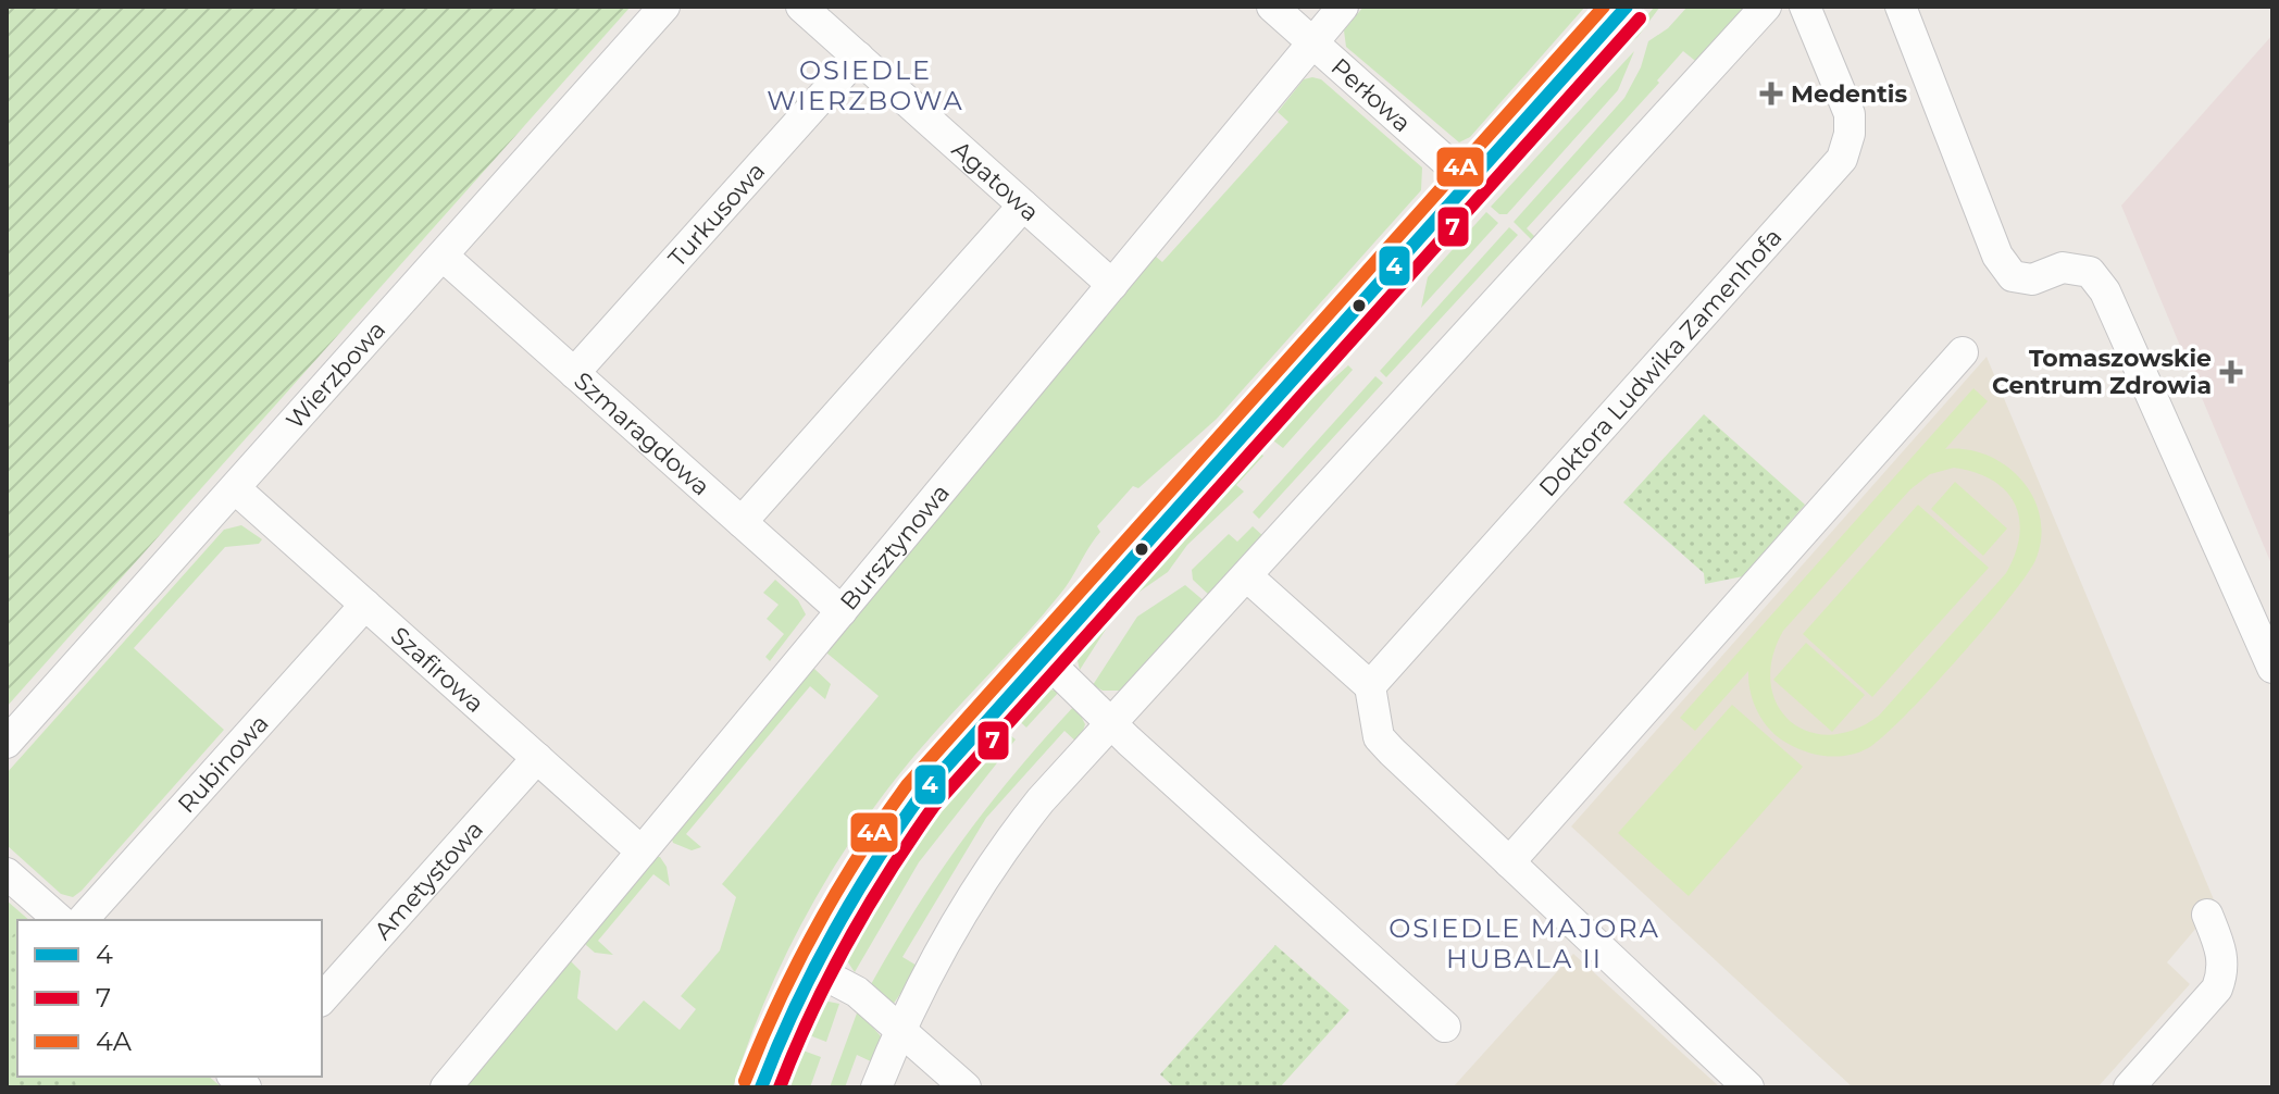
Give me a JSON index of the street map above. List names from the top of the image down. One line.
{"streets":{"street":["Perłowa","Agatowa","Turkusowa","Doktora Ludwika Zamenhofa","Wierzbowa","Szmaragdowa","Bursztynowa","Szafirowa","Rubinowa","Ametystowa"]},"crossings":[["Perłowa","Bursztynowa"],["Agatowa","Turkusowa"],["Agatowa","Bursztynowa"],["Turkusowa","Szmaragdowa"],["Wierzbowa","Szmaragdowa"],["Wierzbowa","Szafirowa"],["Szmaragdowa","Bursztynowa"],["Bursztynowa","Szafirowa"],["Szafirowa","Rubinowa"],["Szafirowa","Ametystowa"]],"districts":["OSIEDLE WIERZBOWA","OSIEDLE MAJORA HUBALA II"],"places":{"health":["Medentis","Tomaszowskie Centrum Zdrowia"]},"lines":["transit line 4","transit line 4A","transit line 7"],"legend":["4","7","4A"]}
